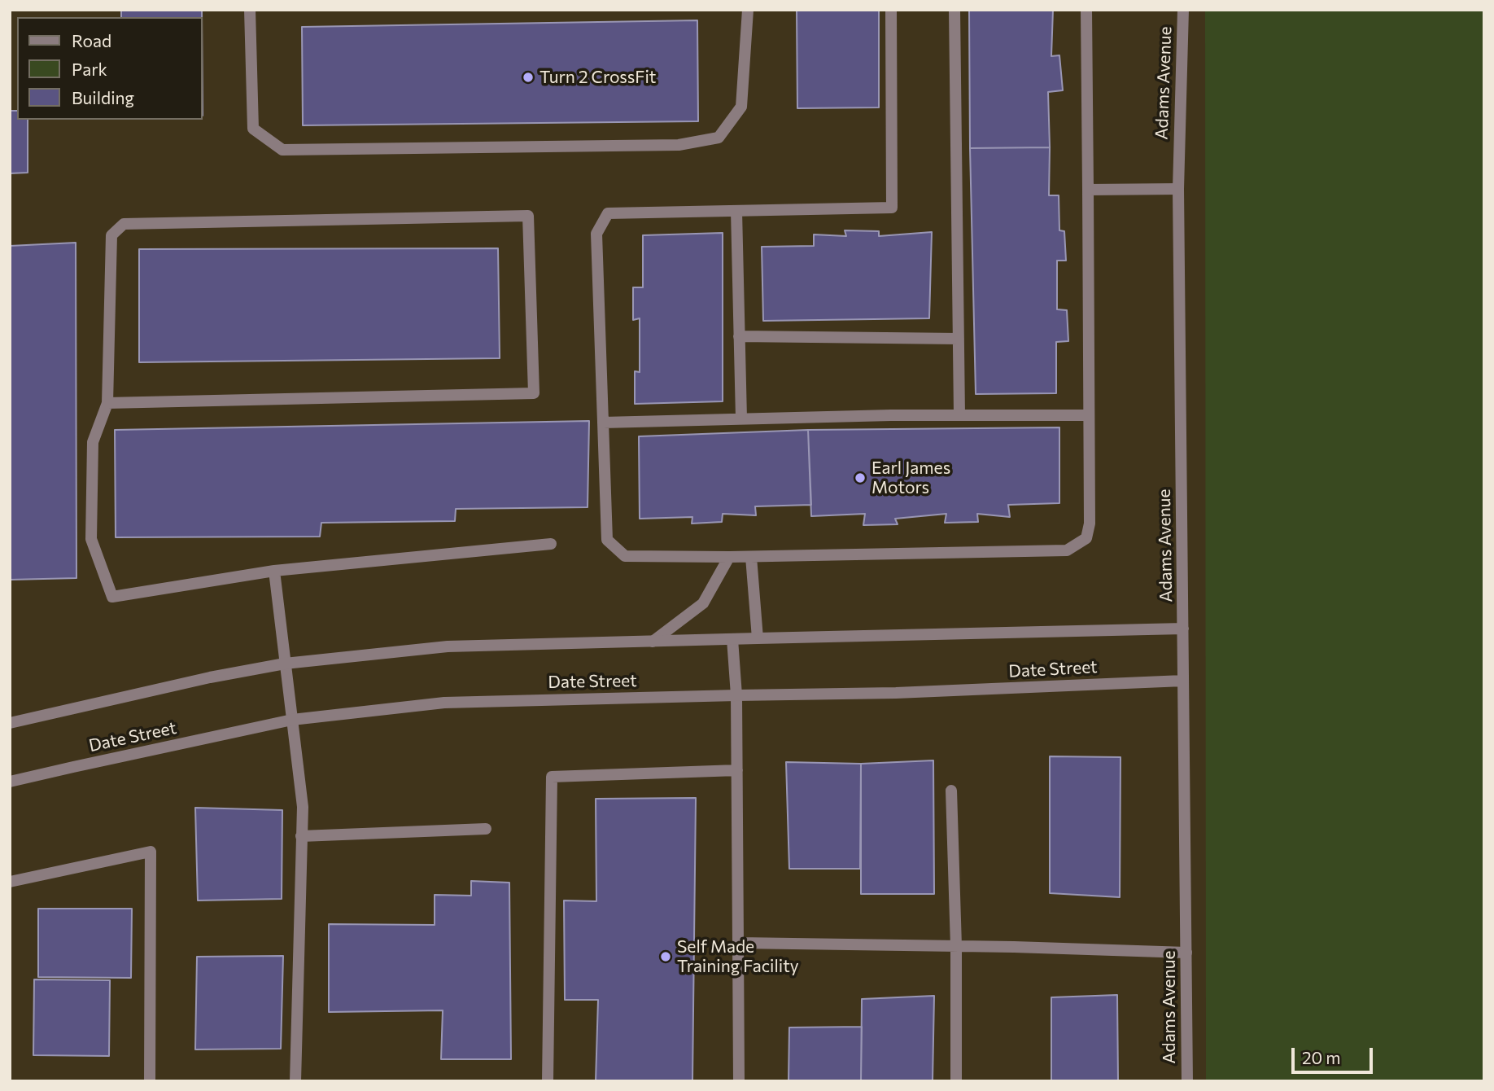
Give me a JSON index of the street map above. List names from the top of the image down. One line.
{"streets":{"street":["Adams Avenue","Date Street"]},"crossings":[["Adams Avenue","Date Street"]],"places":["Turn 2 CrossFit","Earl James Motors","Self Made Training Facility"],"legend":["Road","Park","Building"],"scale_bar":"20 m"}
